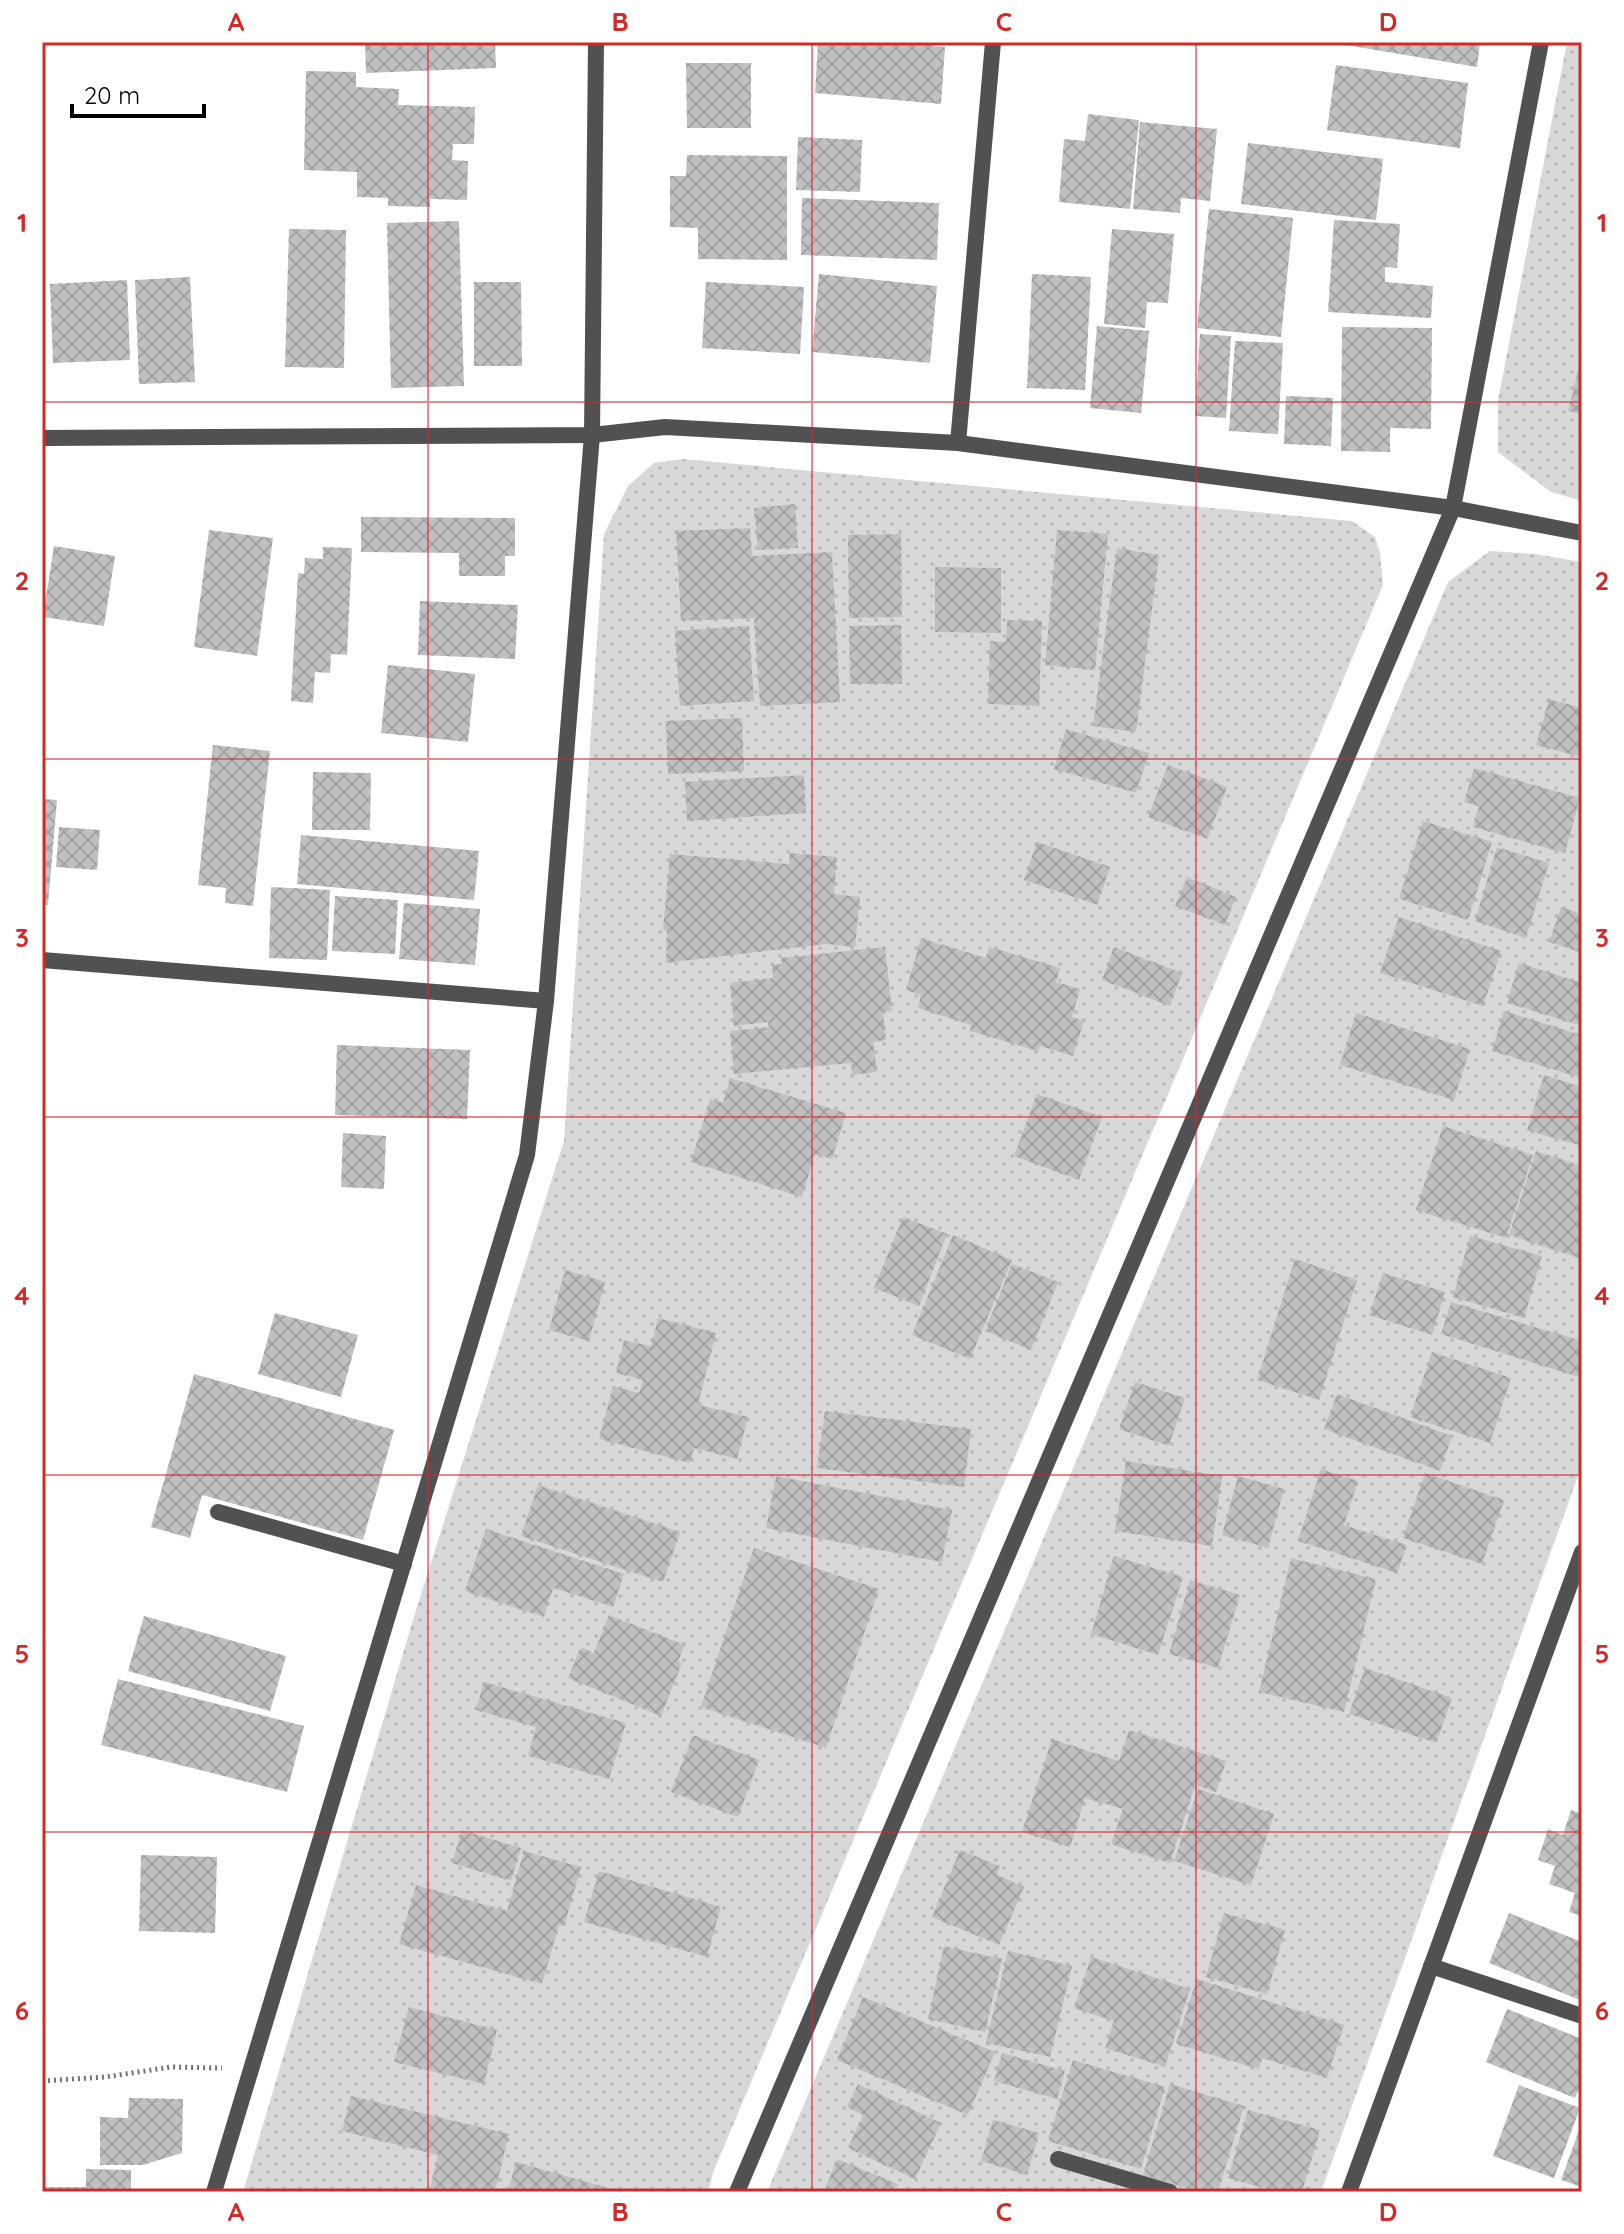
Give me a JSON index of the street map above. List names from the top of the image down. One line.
{"scale_bar":"20 m","grid":{"columns":["A","B","C","D"],"rows":["1","2","3","4","5","6"]}}
